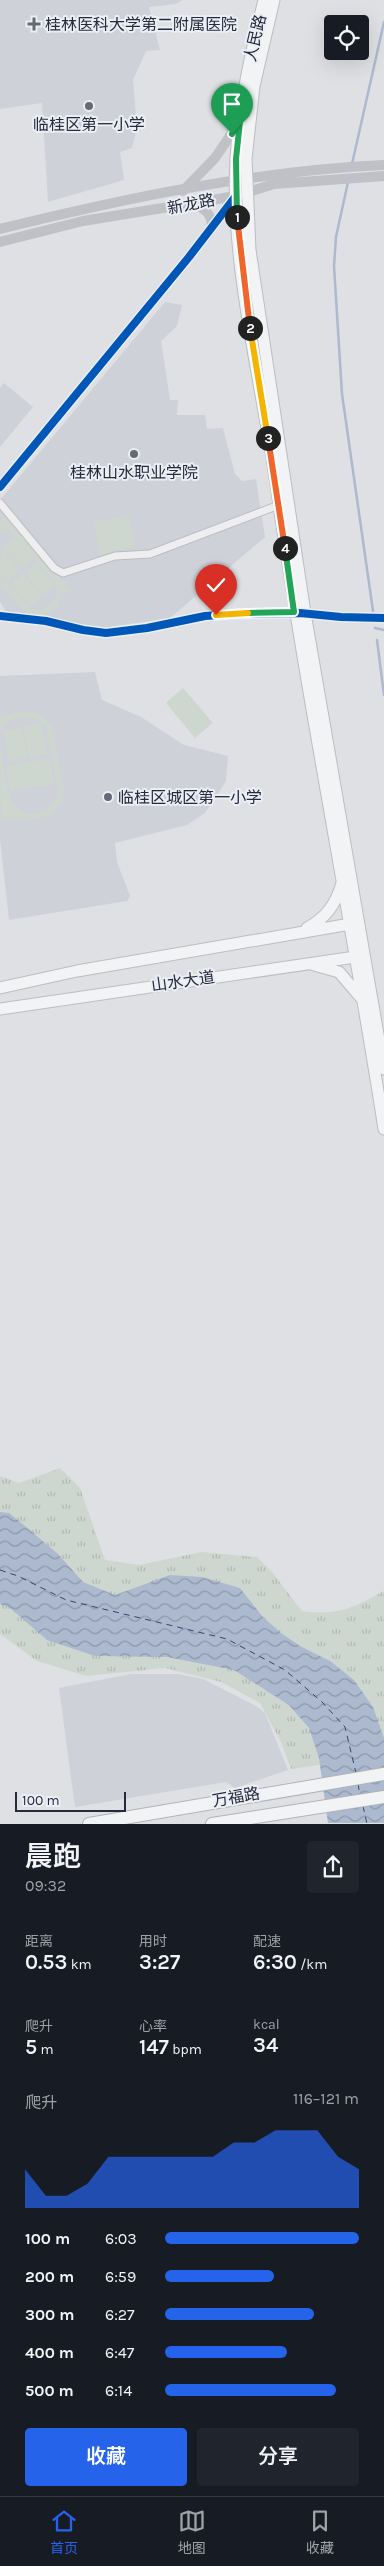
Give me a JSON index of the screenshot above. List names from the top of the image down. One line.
{"streets":{"highway":["万福路"],"main road":["人民路","新龙路","山水大道"]},"crossings":[["人民路","新龙路"]],"places":{"health":["桂林医科大学第二附属医院"],"other":["临桂区第一小学","桂林山水职业学院","临桂区城区第一小学"]},"scale_bar":"100 m","page":{"pins":["1","2","3","4"],"scale":"100 m","heading":["晨跑","09:32"],"stats":[["距离","0.53 km"],["用时","3:27"],["配速","6:30 /km"],["爬升","5 m"],["心率","147 bpm"],["kcal","34"]],"chart":["爬升","116–121 m"],"list":[{"name":"100 m","note":"6:03"},{"name":"200 m","note":"6:59"},{"name":"300 m","note":"6:27"},{"name":"400 m","note":"6:47"},{"name":"500 m","note":"6:14"}],"buttons":["收藏","分享"],"tabs":["首页","地图","收藏"]}}
